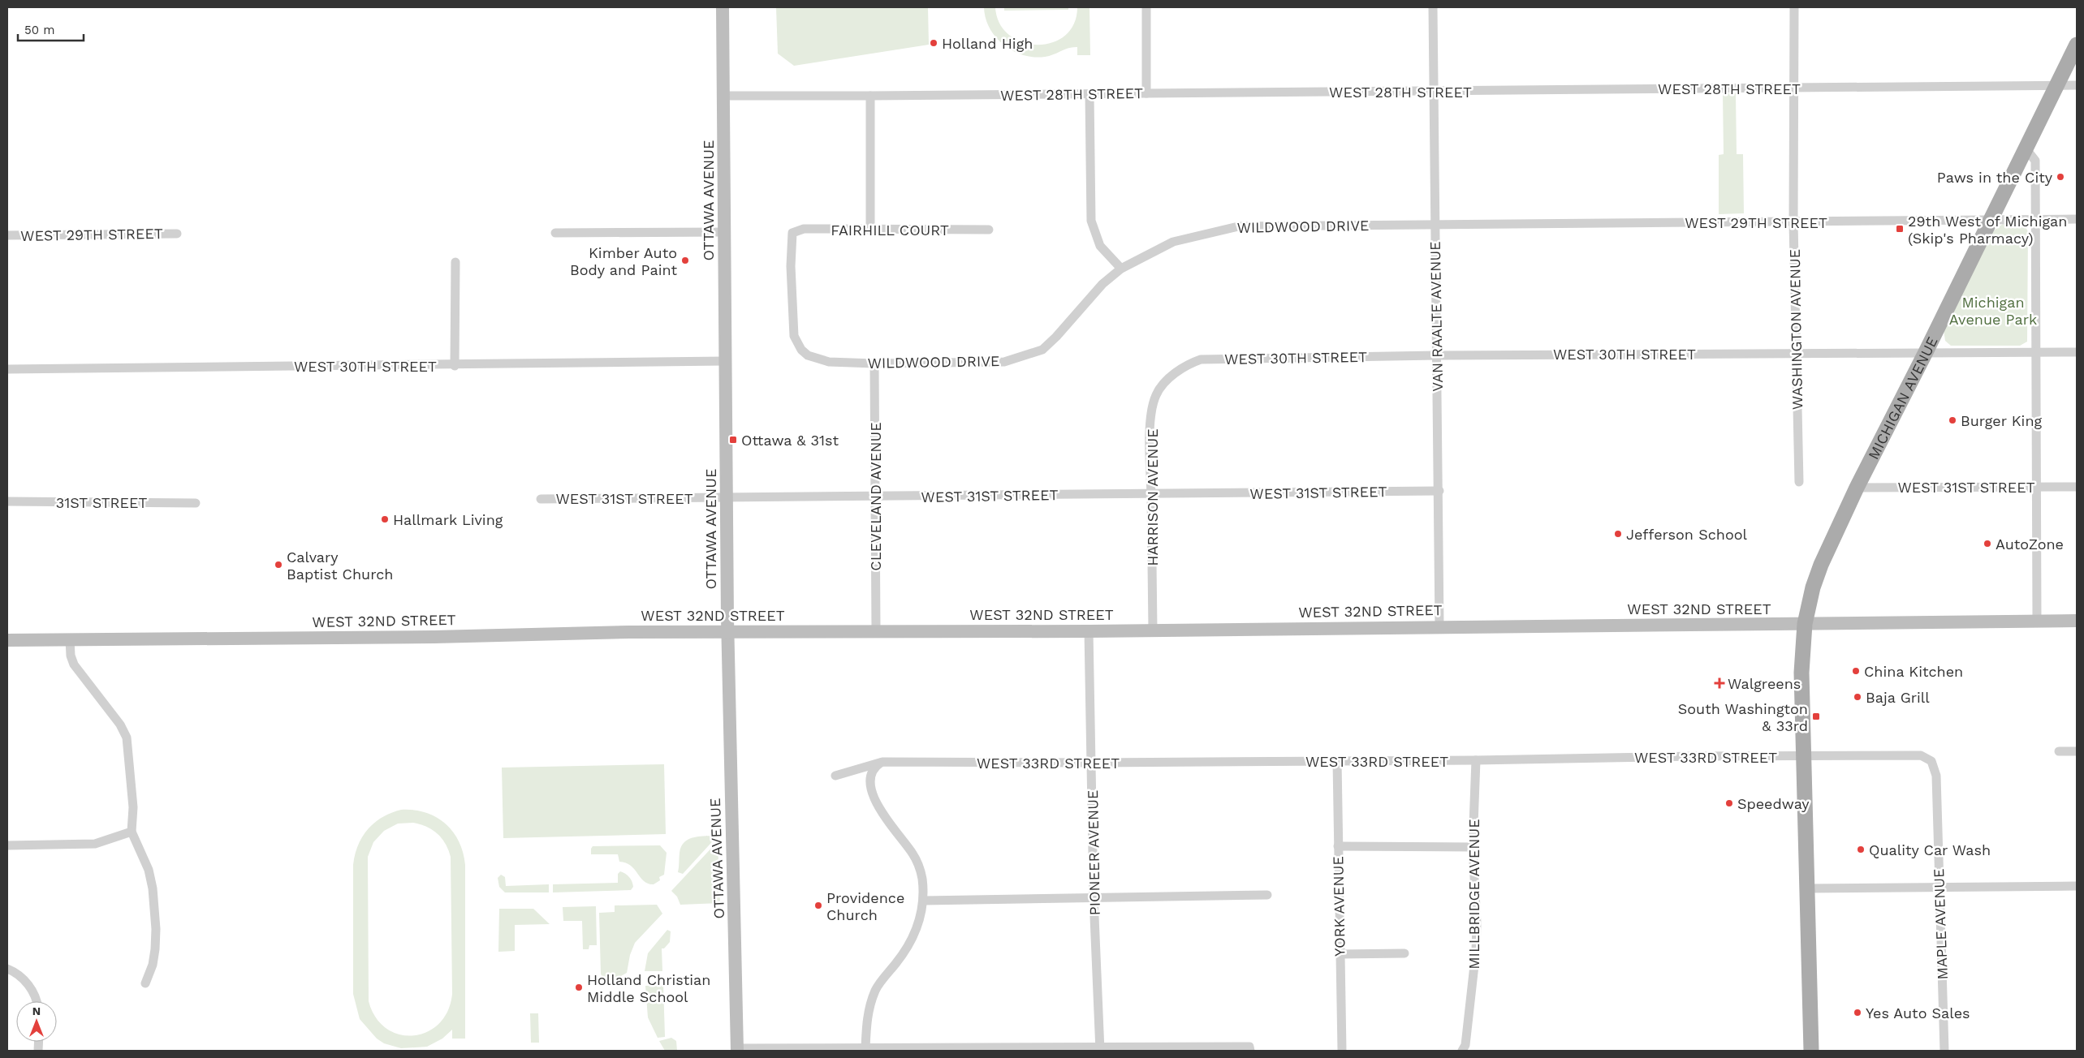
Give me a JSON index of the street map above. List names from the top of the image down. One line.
{"streets":{"main road":["MICHIGAN AVENUE"],"street":["WEST 28TH STREET","OTTAWA AVENUE","WEST 29TH STREET","WILDWOOD DRIVE","FAIRHILL COURT","VAN RAALTE AVENUE","WASHINGTON AVENUE","WEST 30TH STREET","WEST 31ST STREET","CLEVELAND AVENUE","HARRISON AVENUE","31ST STREET","WEST 32ND STREET","WEST 33RD STREET","PIONEER AVENUE","MILLBRIDGE AVENUE","YORK AVENUE","MAPLE AVENUE"]},"crossings":[["WEST 28TH STREET","OTTAWA AVENUE"],["WEST 28TH STREET","VAN RAALTE AVENUE"],["WEST 28TH STREET","WASHINGTON AVENUE"],["WEST 28TH STREET","MICHIGAN AVENUE"],["OTTAWA AVENUE","WEST 30TH STREET"],["OTTAWA AVENUE","WEST 31ST STREET"],["OTTAWA AVENUE","WEST 32ND STREET"],["WEST 29TH STREET","WILDWOOD DRIVE"],["WEST 29TH STREET","VAN RAALTE AVENUE"],["WEST 29TH STREET","WASHINGTON AVENUE"],["WEST 29TH STREET","MICHIGAN AVENUE"],["WILDWOOD DRIVE","FAIRHILL COURT"],["WILDWOOD DRIVE","VAN RAALTE AVENUE"],["WILDWOOD DRIVE","CLEVELAND AVENUE"],["VAN RAALTE AVENUE","WEST 30TH STREET"],["VAN RAALTE AVENUE","WEST 31ST STREET"],["VAN RAALTE AVENUE","WEST 32ND STREET"],["WASHINGTON AVENUE","WEST 30TH STREET"],["WEST 30TH STREET","MICHIGAN AVENUE"],["WEST 30TH STREET","HARRISON AVENUE"],["MICHIGAN AVENUE","WEST 31ST STREET"],["MICHIGAN AVENUE","WEST 32ND STREET"],["MICHIGAN AVENUE","WEST 33RD STREET"],["WEST 31ST STREET","CLEVELAND AVENUE"],["WEST 31ST STREET","HARRISON AVENUE"],["CLEVELAND AVENUE","WEST 32ND STREET"],["HARRISON AVENUE","WEST 32ND STREET"],["WEST 32ND STREET","PIONEER AVENUE"],["WEST 33RD STREET","PIONEER AVENUE"],["WEST 33RD STREET","MILLBRIDGE AVENUE"],["WEST 33RD STREET","YORK AVENUE"],["WEST 33RD STREET","MAPLE AVENUE"]],"parks":["Michigan Avenue Park"],"places":{"other":["Holland High","Paws in the City","Kimber Auto Body and Paint","Burger King","Hallmark Living","Jefferson School","AutoZone","Calvary Baptist Church","China Kitchen","Baja Grill","Speedway","Quality Car Wash","Providence Church","Holland Christian Middle School","Yes Auto Sales"],"transit":["29th West of Michigan (Skip's Pharmacy)","Ottawa & 31st","South Washington & 33rd"],"health":["Walgreens"]},"scale_bar":"50 m","north":"top"}
